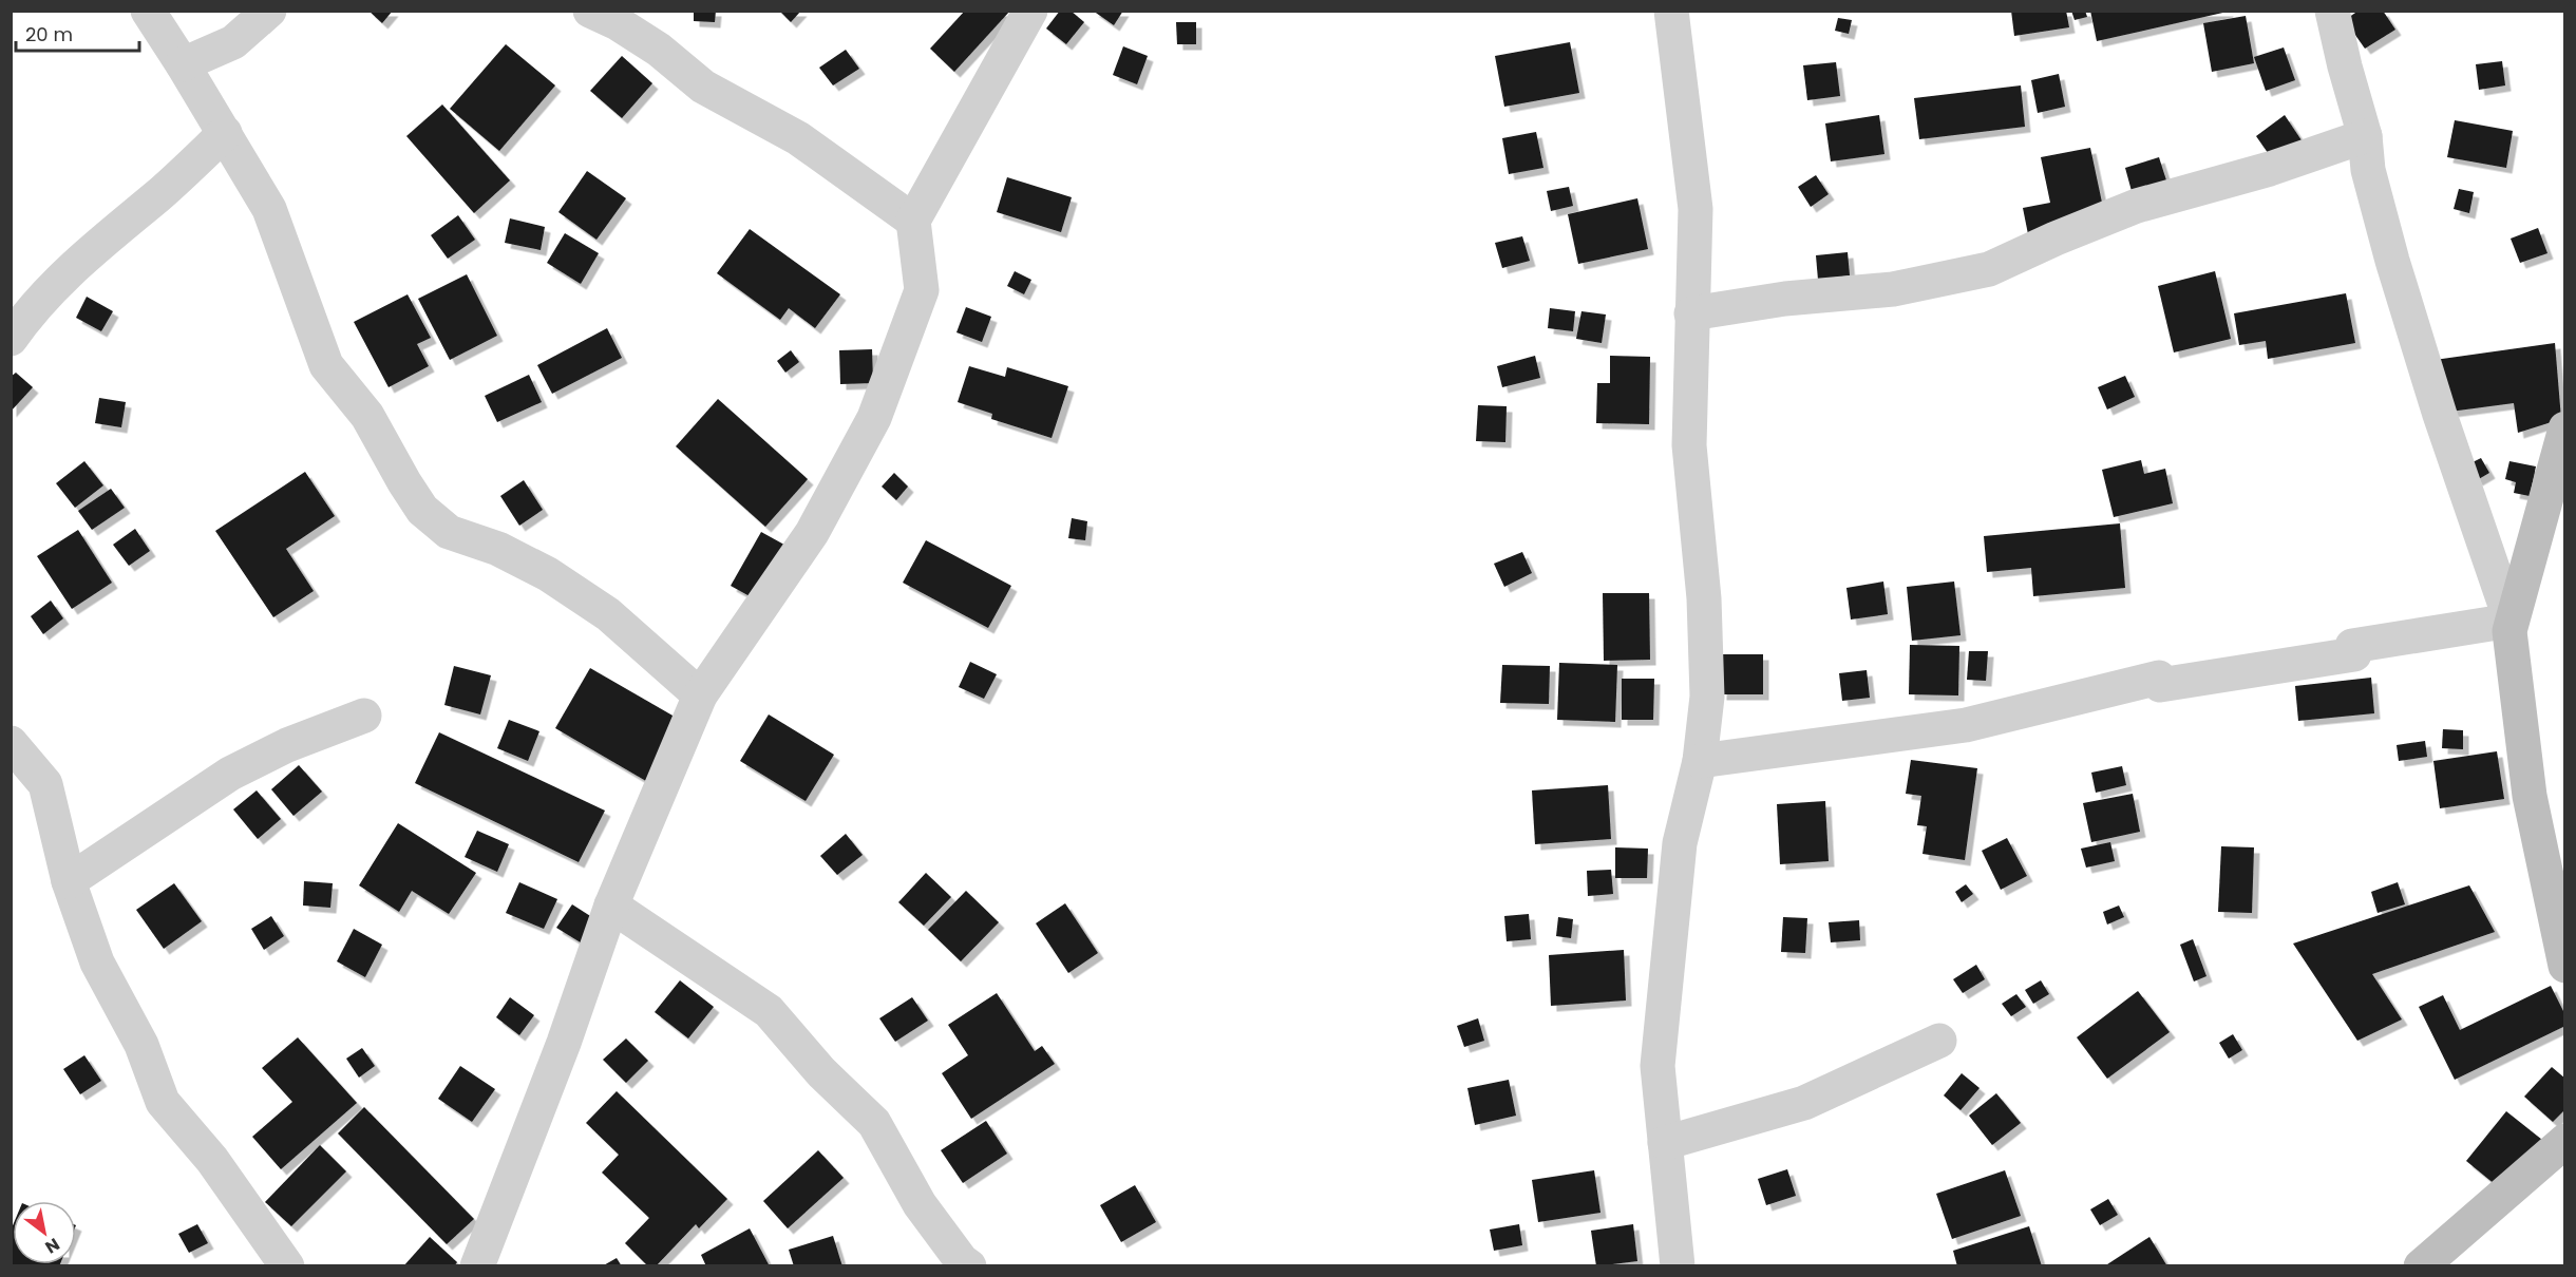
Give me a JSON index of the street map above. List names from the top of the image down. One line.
{"scale_bar":"20 m","north":"bottom right"}
